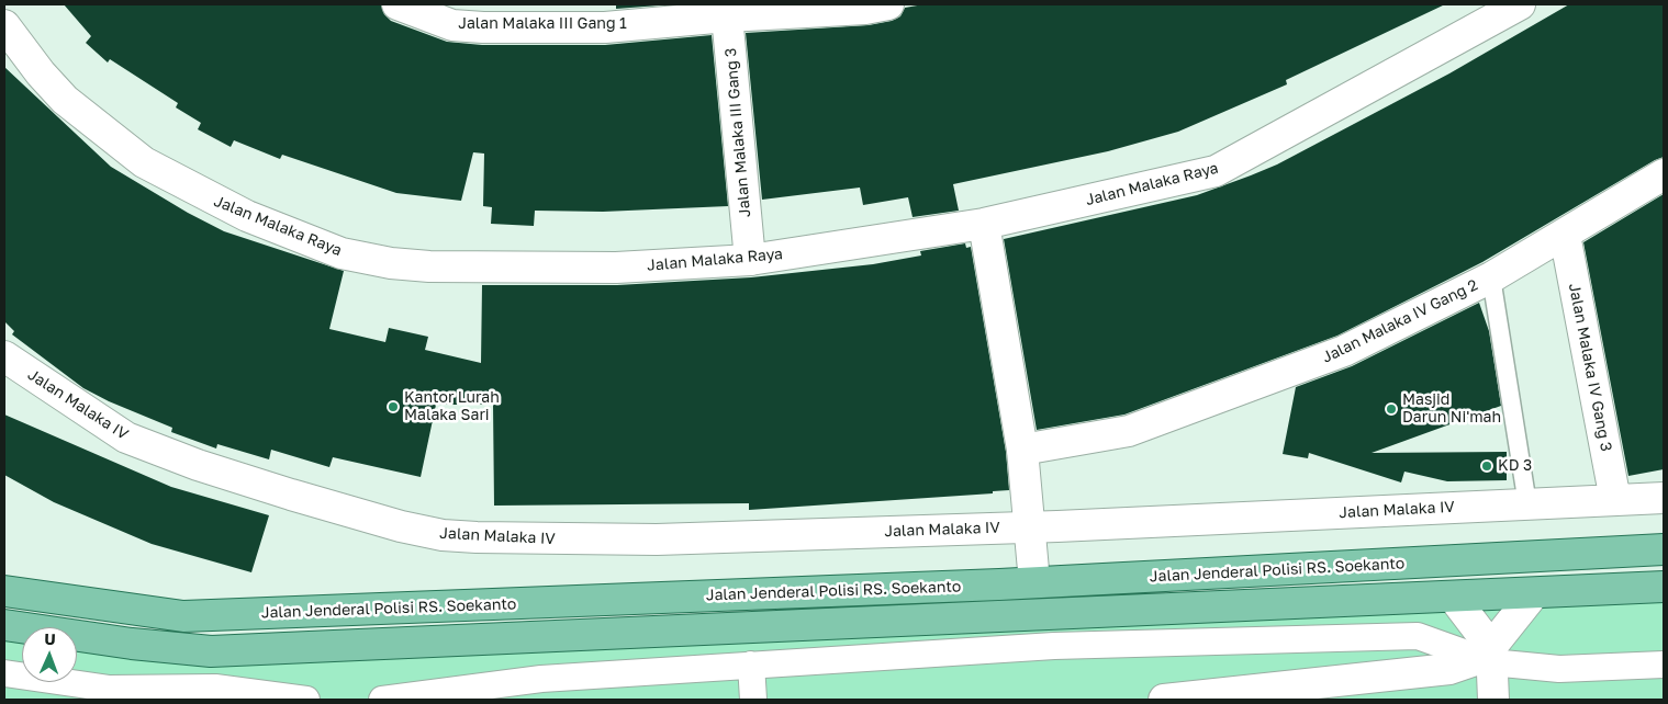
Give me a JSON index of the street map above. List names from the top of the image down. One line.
{"streets":{"main road":["Jalan Jenderal Polisi RS. Soekanto"],"street":["Jalan Malaka III Gang 1","Jalan Malaka III Gang 3","Jalan Malaka Raya","Jalan Malaka IV Gang 2","Jalan Malaka IV Gang 3","Jalan Malaka IV"]},"crossings":[["Jalan Malaka III Gang 1","Jalan Malaka III Gang 3"],["Jalan Malaka III Gang 3","Jalan Malaka Raya"],["Jalan Malaka IV Gang 2","Jalan Malaka IV Gang 3"],["Jalan Malaka IV Gang 3","Jalan Malaka IV"]],"places":["Kantor Lurah Malaka Sari","Masjid Darun Ni'mah","KD 3"],"north":"top"}
